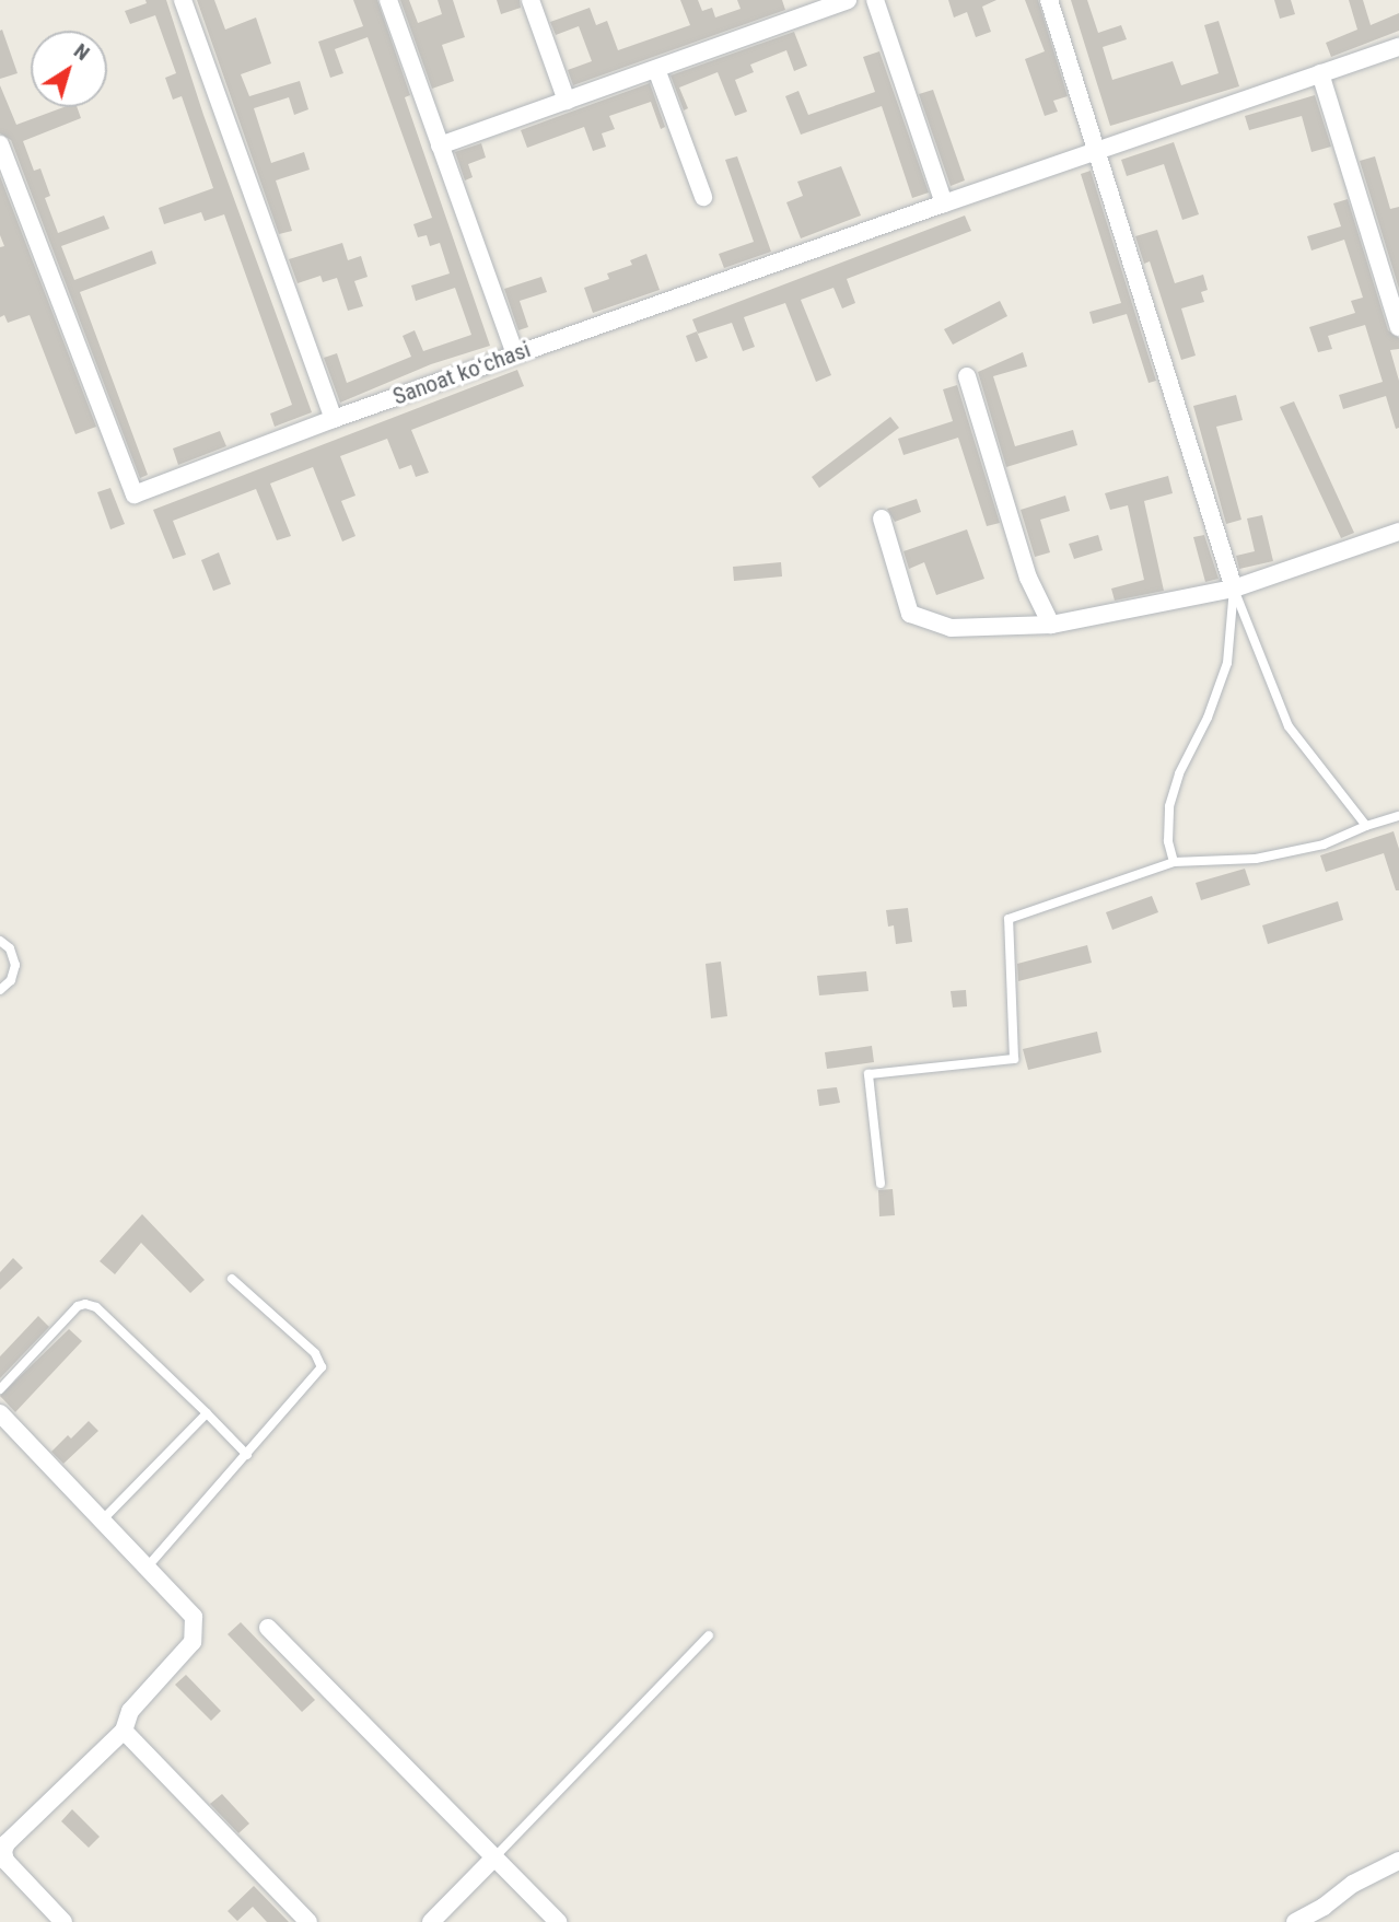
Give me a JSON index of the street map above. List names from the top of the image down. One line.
{"streets":{"street":["Sanoat koʻchasi"]},"north":"top right"}
